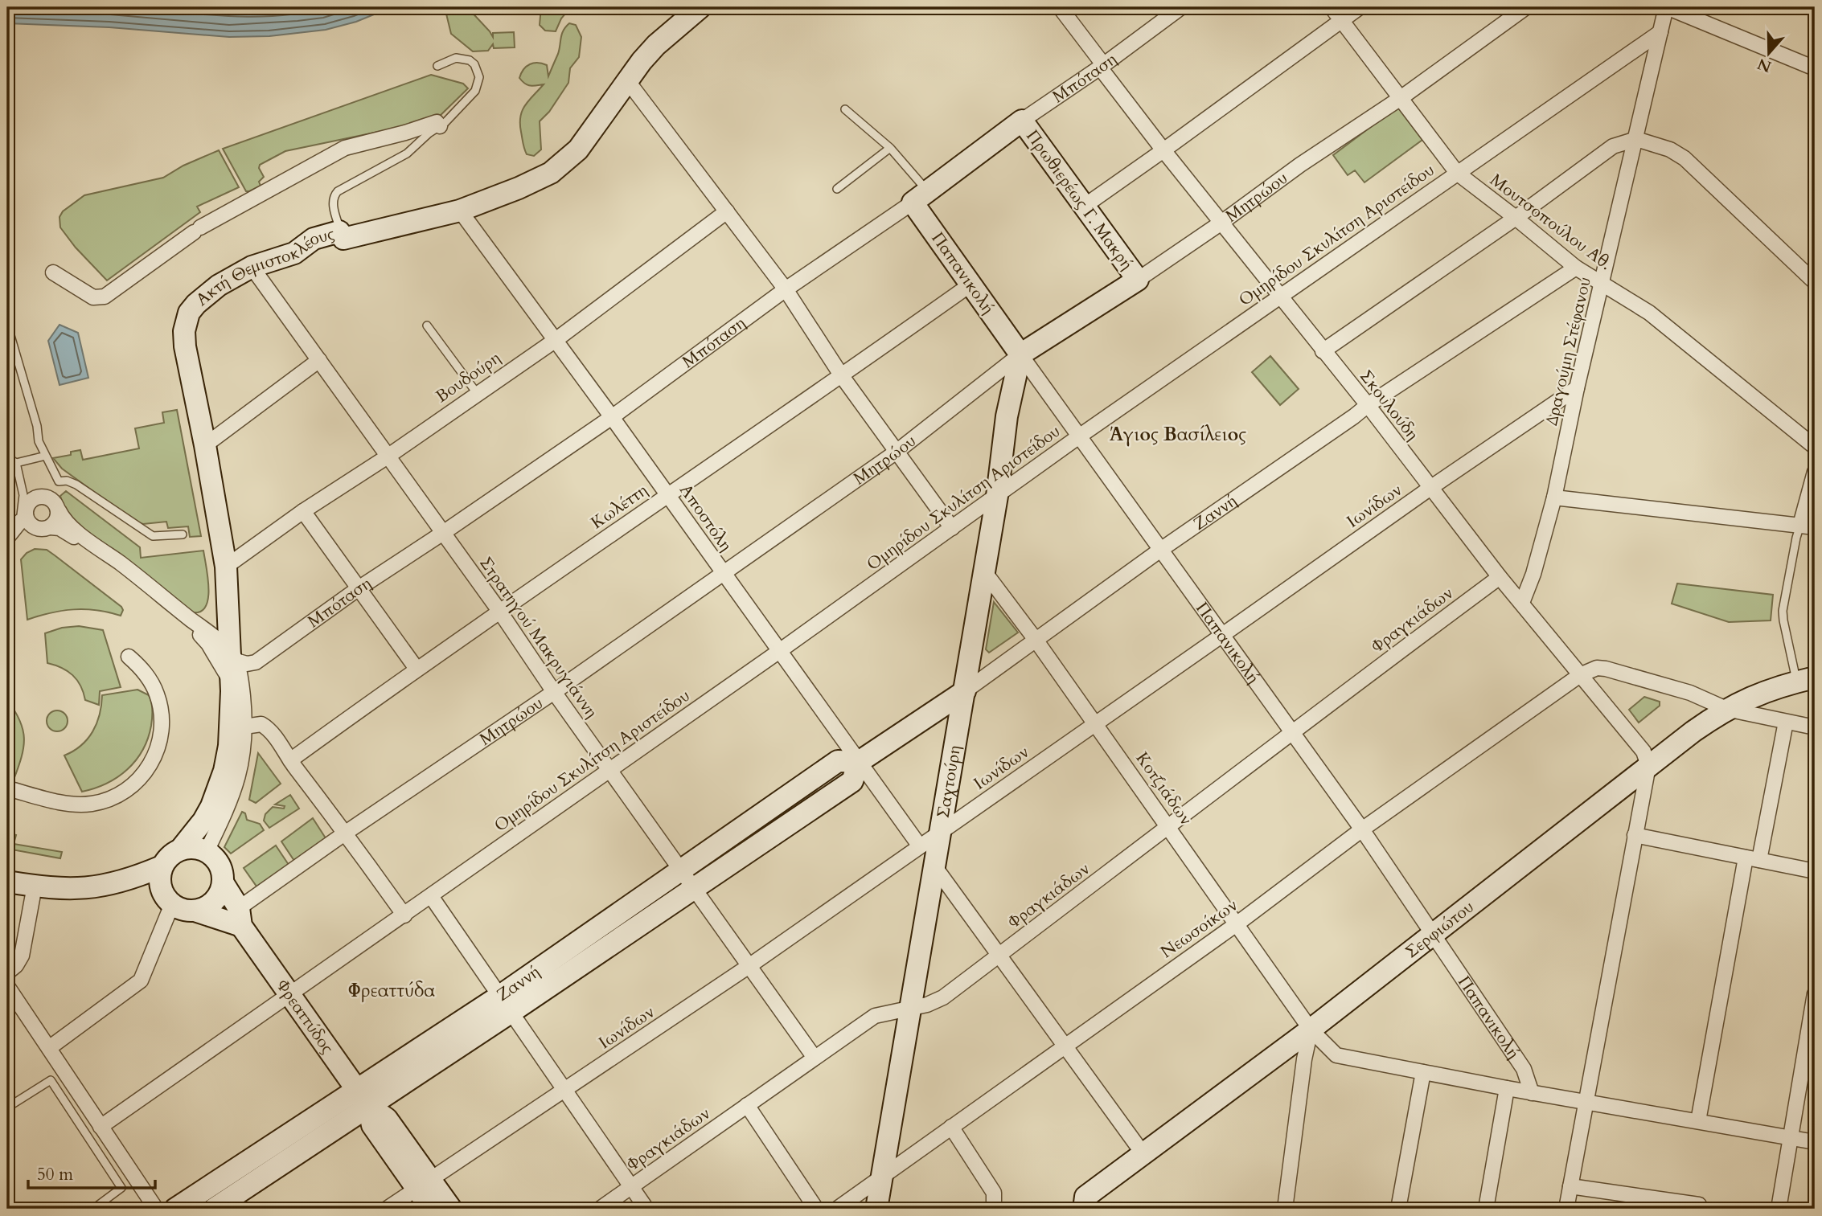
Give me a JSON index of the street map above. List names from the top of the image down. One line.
{"streets":{"street":["Μπόταση","Μητρώου","Πρωθιερέως Γ. Μακρή","Μουτσοπούλου Αθ.","Ομηρίδου Σκυλίτση Αριστείδου","Ακτή Θεμιστοκλέους","Παπανικολή","Δραγούμη Στέφανου","Βουδούρη","Σκουλούδη","Ιωνίδων","Κωλέττη","Ζαννή","Αποστόλη","Φραγκιάδων","Στρατηγού Μακρυγιάννη","Σαχτούρη","Κοτζιάδων","Νεωσοίκων","Σερφιώτου","Φρεαττύδος"]},"crossings":[["Μπόταση","Πρωθιερέως Γ. Μακρή"],["Μπόταση","Ακτή Θεμιστοκλέους"],["Μπόταση","Παπανικολή"],["Μπόταση","Σκουλούδη"],["Μπόταση","Αποστόλη"],["Μπόταση","Στρατηγού Μακρυγιάννη"],["Μητρώου","Πρωθιερέως Γ. Μακρή"],["Μητρώου","Μουτσοπούλου Αθ."],["Μητρώου","Παπανικολή"],["Μητρώου","Σκουλούδη"],["Μητρώου","Αποστόλη"],["Μητρώου","Στρατηγού Μακρυγιάννη"],["Μητρώου","Σαχτούρη"],["Μητρώου","Φρεαττύδος"],["Μουτσοπούλου Αθ.","Ομηρίδου Σκυλίτση Αριστείδου"],["Μουτσοπούλου Αθ.","Δραγούμη Στέφανου"],["Μουτσοπούλου Αθ.","Ζαννή"],["Ομηρίδου Σκυλίτση Αριστείδου","Παπανικολή"],["Ομηρίδου Σκυλίτση Αριστείδου","Δραγούμη Στέφανου"],["Ομηρίδου Σκυλίτση Αριστείδου","Σκουλούδη"],["Ομηρίδου Σκυλίτση Αριστείδου","Αποστόλη"],["Ομηρίδου Σκυλίτση Αριστείδου","Στρατηγού Μακρυγιάννη"],["Ομηρίδου Σκυλίτση Αριστείδου","Σαχτούρη"],["Ομηρίδου Σκυλίτση Αριστείδου","Φρεαττύδος"],["Ακτή Θεμιστοκλέους","Βουδούρη"],["Ακτή Θεμιστοκλέους","Αποστόλη"],["Ακτή Θεμιστοκλέους","Στρατηγού Μακρυγιάννη"],["Παπανικολή","Ιωνίδων"],["Παπανικολή","Κωλέττη"],["Παπανικολή","Ζαννή"],["Παπανικολή","Φραγκιάδων"],["Παπανικολή","Σαχτούρη"],["Παπανικολή","Κοτζιάδων"],["Παπανικολή","Νεωσοίκων"],["Παπανικολή","Σερφιώτου"],["Δραγούμη Στέφανου","Σκουλούδη"],["Δραγούμη Στέφανου","Ιωνίδων"],["Βουδούρη","Αποστόλη"],["Βουδούρη","Στρατηγού Μακρυγιάννη"],["Σκουλούδη","Ιωνίδων"],["Σκουλούδη","Ζαννή"],["Σκουλούδη","Φραγκιάδων"],["Σκουλούδη","Νεωσοίκων"],["Σκουλούδη","Σερφιώτου"],["Ιωνίδων","Αποστόλη"],["Ιωνίδων","Στρατηγού Μακρυγιάννη"],["Ιωνίδων","Σαχτούρη"],["Ιωνίδων","Κοτζιάδων"],["Ιωνίδων","Φρεαττύδος"],["Κωλέττη","Αποστόλη"],["Κωλέττη","Στρατηγού Μακρυγιάννη"],["Ζαννή","Αποστόλη"],["Ζαννή","Στρατηγού Μακρυγιάννη"],["Ζαννή","Σαχτούρη"],["Ζαννή","Κοτζιάδων"],["Ζαννή","Φρεαττύδος"],["Φραγκιάδων","Στρατηγού Μακρυγιάννη"],["Φραγκιάδων","Σαχτούρη"],["Φραγκιάδων","Κοτζιάδων"],["Σαχτούρη","Κοτζιάδων"],["Σαχτούρη","Νεωσοίκων"],["Κοτζιάδων","Νεωσοίκων"],["Κοτζιάδων","Σερφιώτου"]],"districts":["Άγιος Βασίλειος","Φρεαττύδα"],"scale_bar":"50 m","north":"bottom"}
